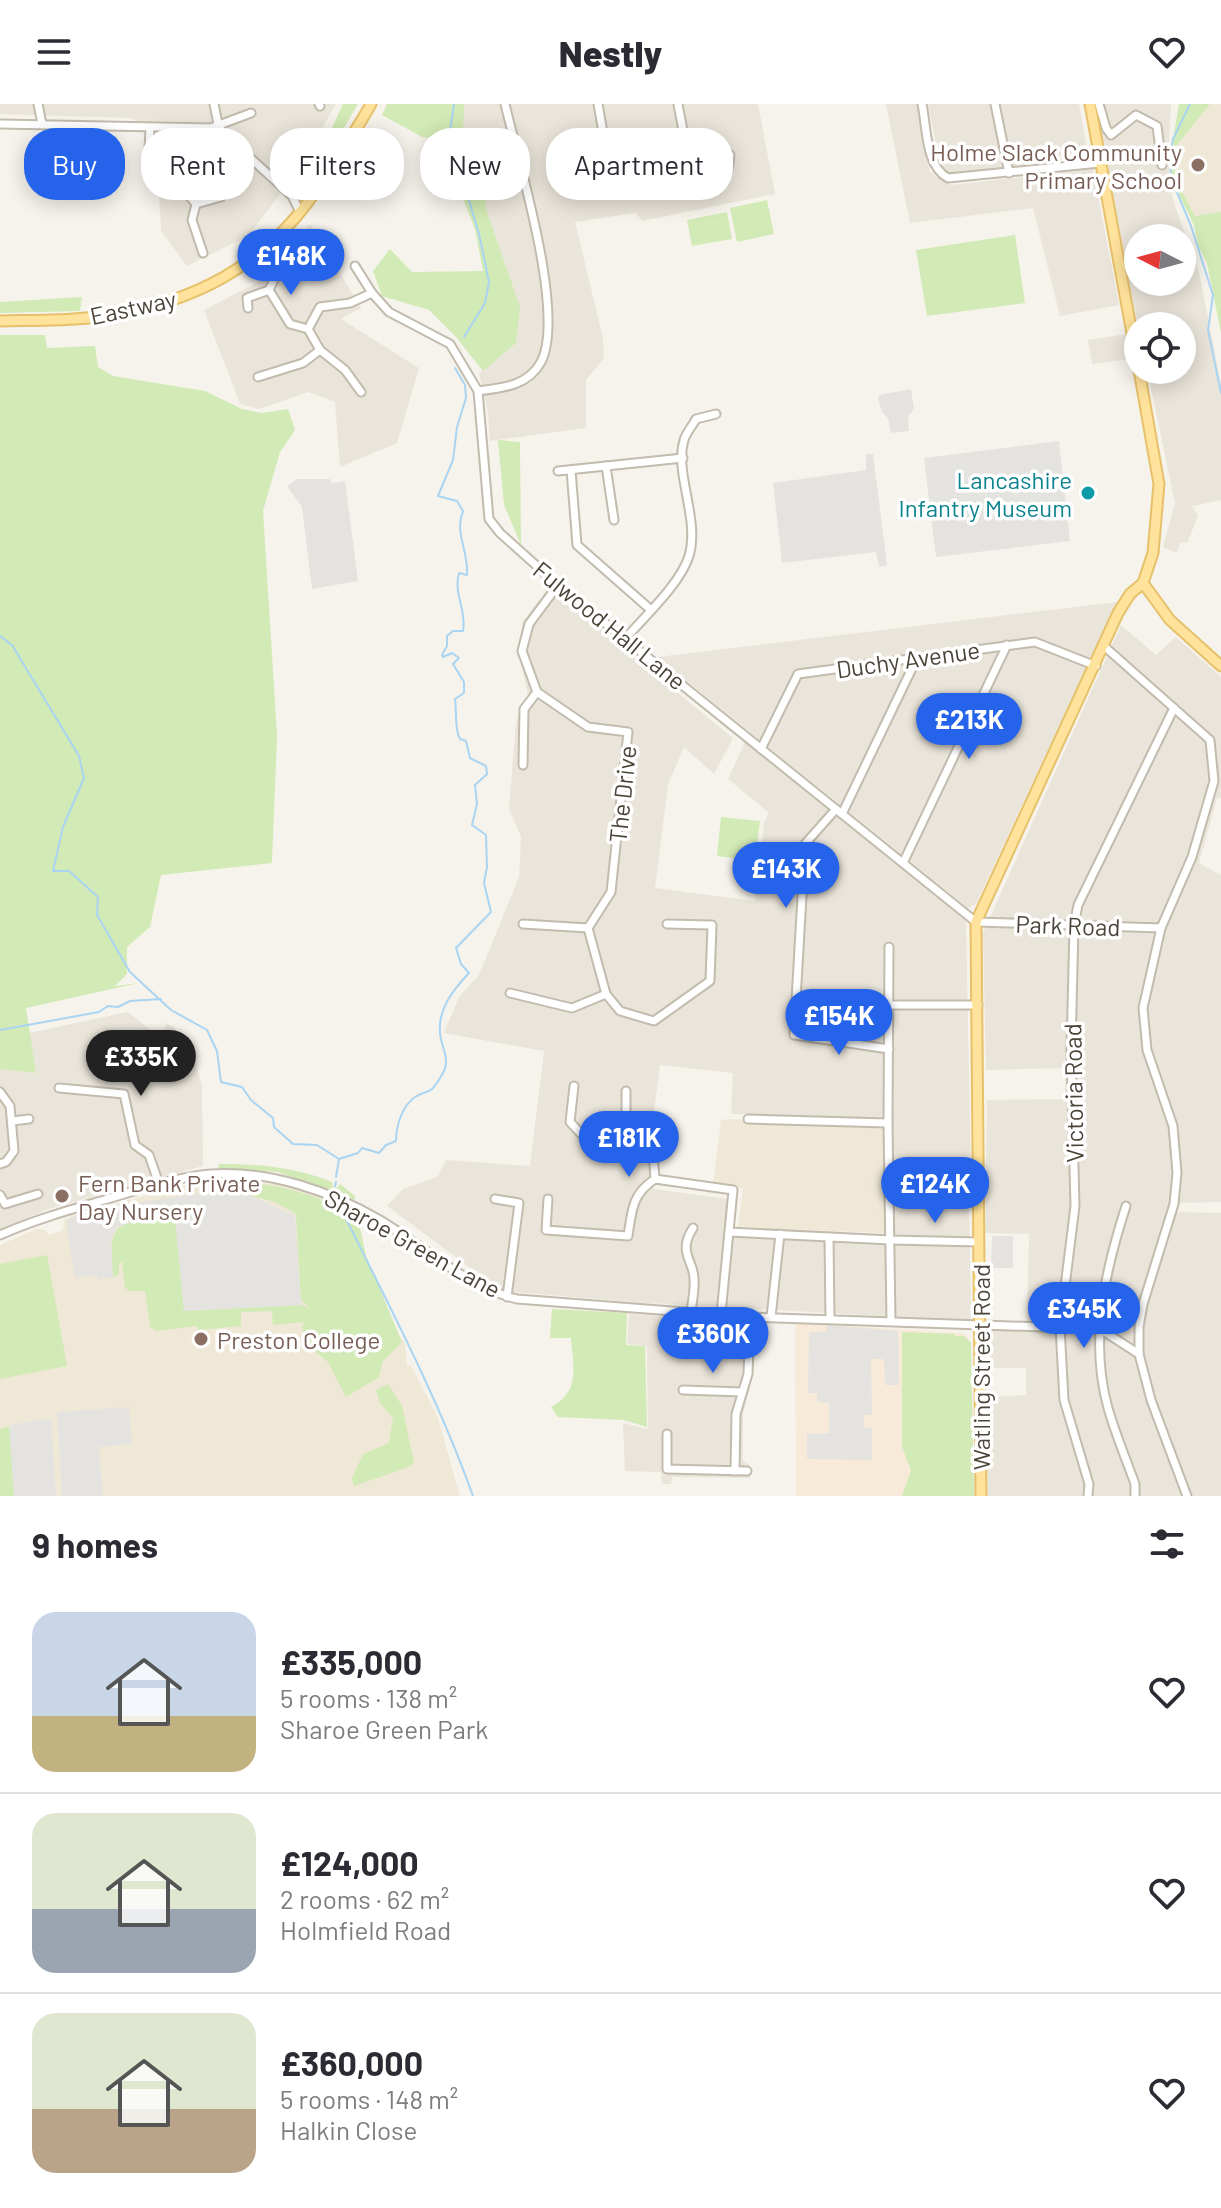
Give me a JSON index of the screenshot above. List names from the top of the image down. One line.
{"streets":{"main road":["Eastway","Watling Street Road"],"street":["Fulwood Hall Lane","Duchy Avenue","The Drive","Park Road","Victoria Road","Sharoe Green Lane"]},"crossings":[["Fulwood Hall Lane","Duchy Avenue"],["Fulwood Hall Lane","Park Road"],["Fulwood Hall Lane","Watling Street Road"],["Duchy Avenue","Watling Street Road"],["Park Road","Victoria Road"],["Park Road","Watling Street Road"],["Victoria Road","Sharoe Green Lane"],["Sharoe Green Lane","Watling Street Road"]],"places":["Holme Slack Community Primary School","Lancashire Infantry Museum","Fern Bank Private Day Nursery","Preston College"],"north":"left","page":{"header":"Nestly","chip":["Buy","Rent","Filters","New","Apartment"],"price":["£148K","£213K","£143K","£154K","£335K","£181K","£124K","£345K","£360K"],"heading":"9 homes","list":[{"name":"£335,000","note":"5 rooms · 138 m² · Sharoe Green Park"},{"name":"£124,000","note":"2 rooms · 62 m² · Holmfield Road"},{"name":"£360,000","note":"5 rooms · 148 m² · Halkin Close"}]}}
